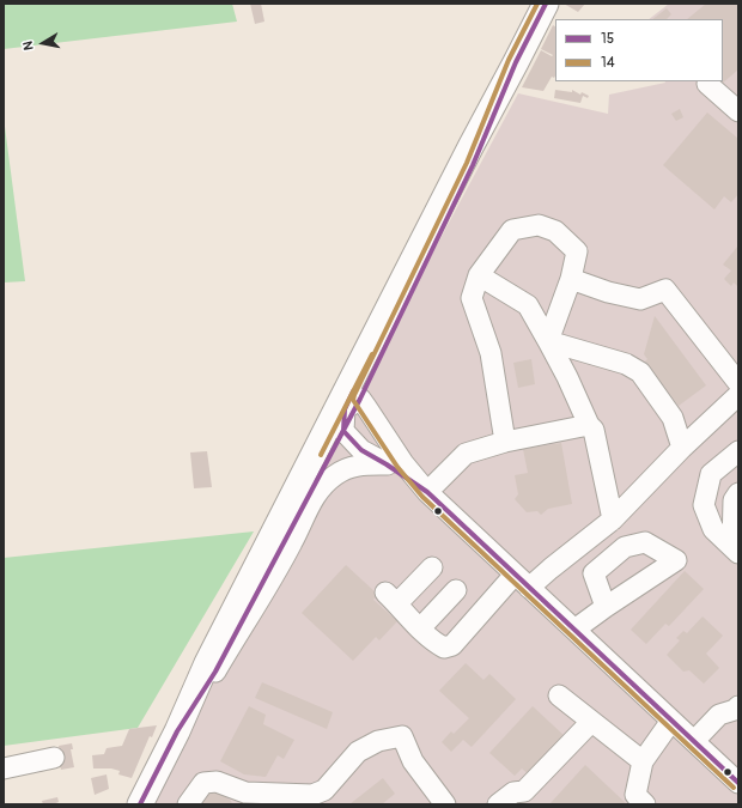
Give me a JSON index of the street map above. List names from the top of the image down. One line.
{"lines":["transit line 15","transit line 14"],"legend":["15","14"],"north":"left"}
